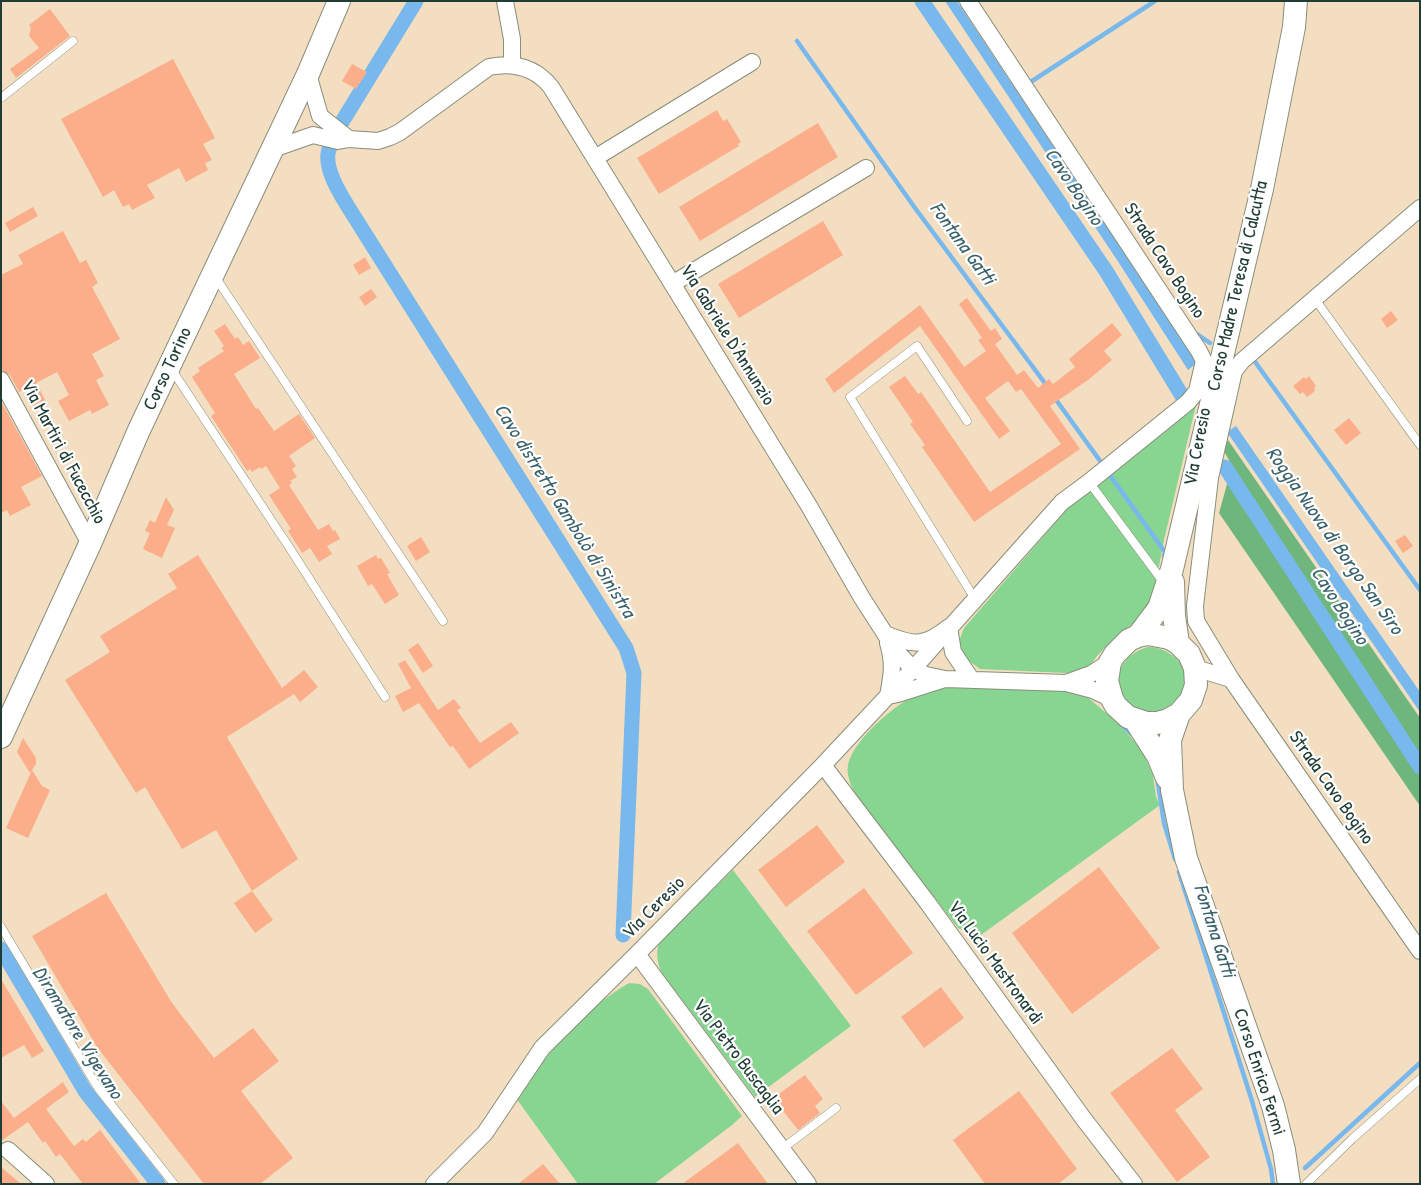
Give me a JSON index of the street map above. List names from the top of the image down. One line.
{"streets":{"main road":["Corso Madre Teresa di Calcutta","Corso Torino","Corso Enrico Fermi"],"street":["Strada Cavo Bogino","Via Gabriele D'Annunzio","Via Ceresio","Via Martiri di Fucecchio","Via Lucio Mastronardi","Via Pietro Buscaglia"]},"crossings":[["Strada Cavo Bogino","Via Gabriele D'Annunzio"],["Strada Cavo Bogino","Via Ceresio"],["Corso Madre Teresa di Calcutta","Corso Enrico Fermi"],["Via Gabriele D'Annunzio","Via Ceresio"],["Corso Torino","Via Martiri di Fucecchio"],["Via Ceresio","Via Lucio Mastronardi"],["Via Ceresio","Via Pietro Buscaglia"]],"water":["Cavo Bogino","Fontana Gatti","Cavo distretto Gambolò di Sinistra","Roggia Nuova di Borgo San Siro","Diramatore Vigevano"]}
